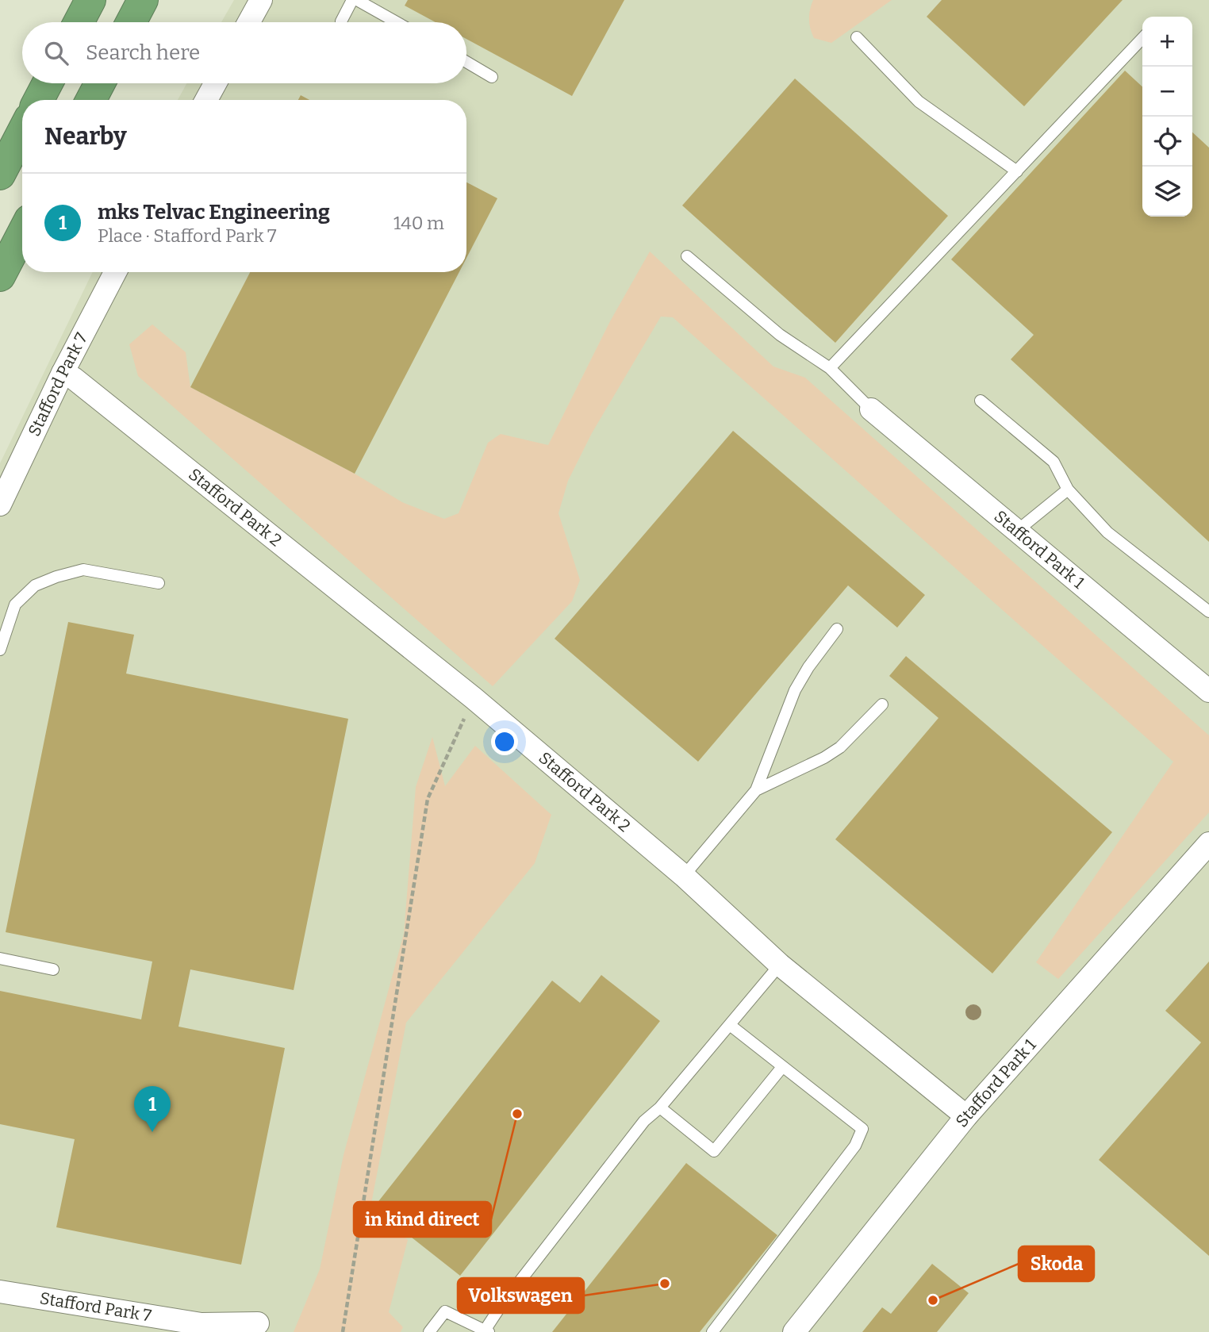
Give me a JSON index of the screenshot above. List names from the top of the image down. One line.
{"streets":{"street":["Stafford Park 7","Stafford Park 2","Stafford Park 1"]},"crossings":[["Stafford Park 7","Stafford Park 2"],["Stafford Park 2","Stafford Park 1"]],"places":["in kind direct","Volkswagen","Skoda"],"page":{"map_buttons":["+","−"],"search":"Search here","heading":"Nearby","list":[{"mark":"1","name":"mks Telvac Engineering","note":"Place · Stafford Park 7","value":"140 m"}],"pins":"1"}}
